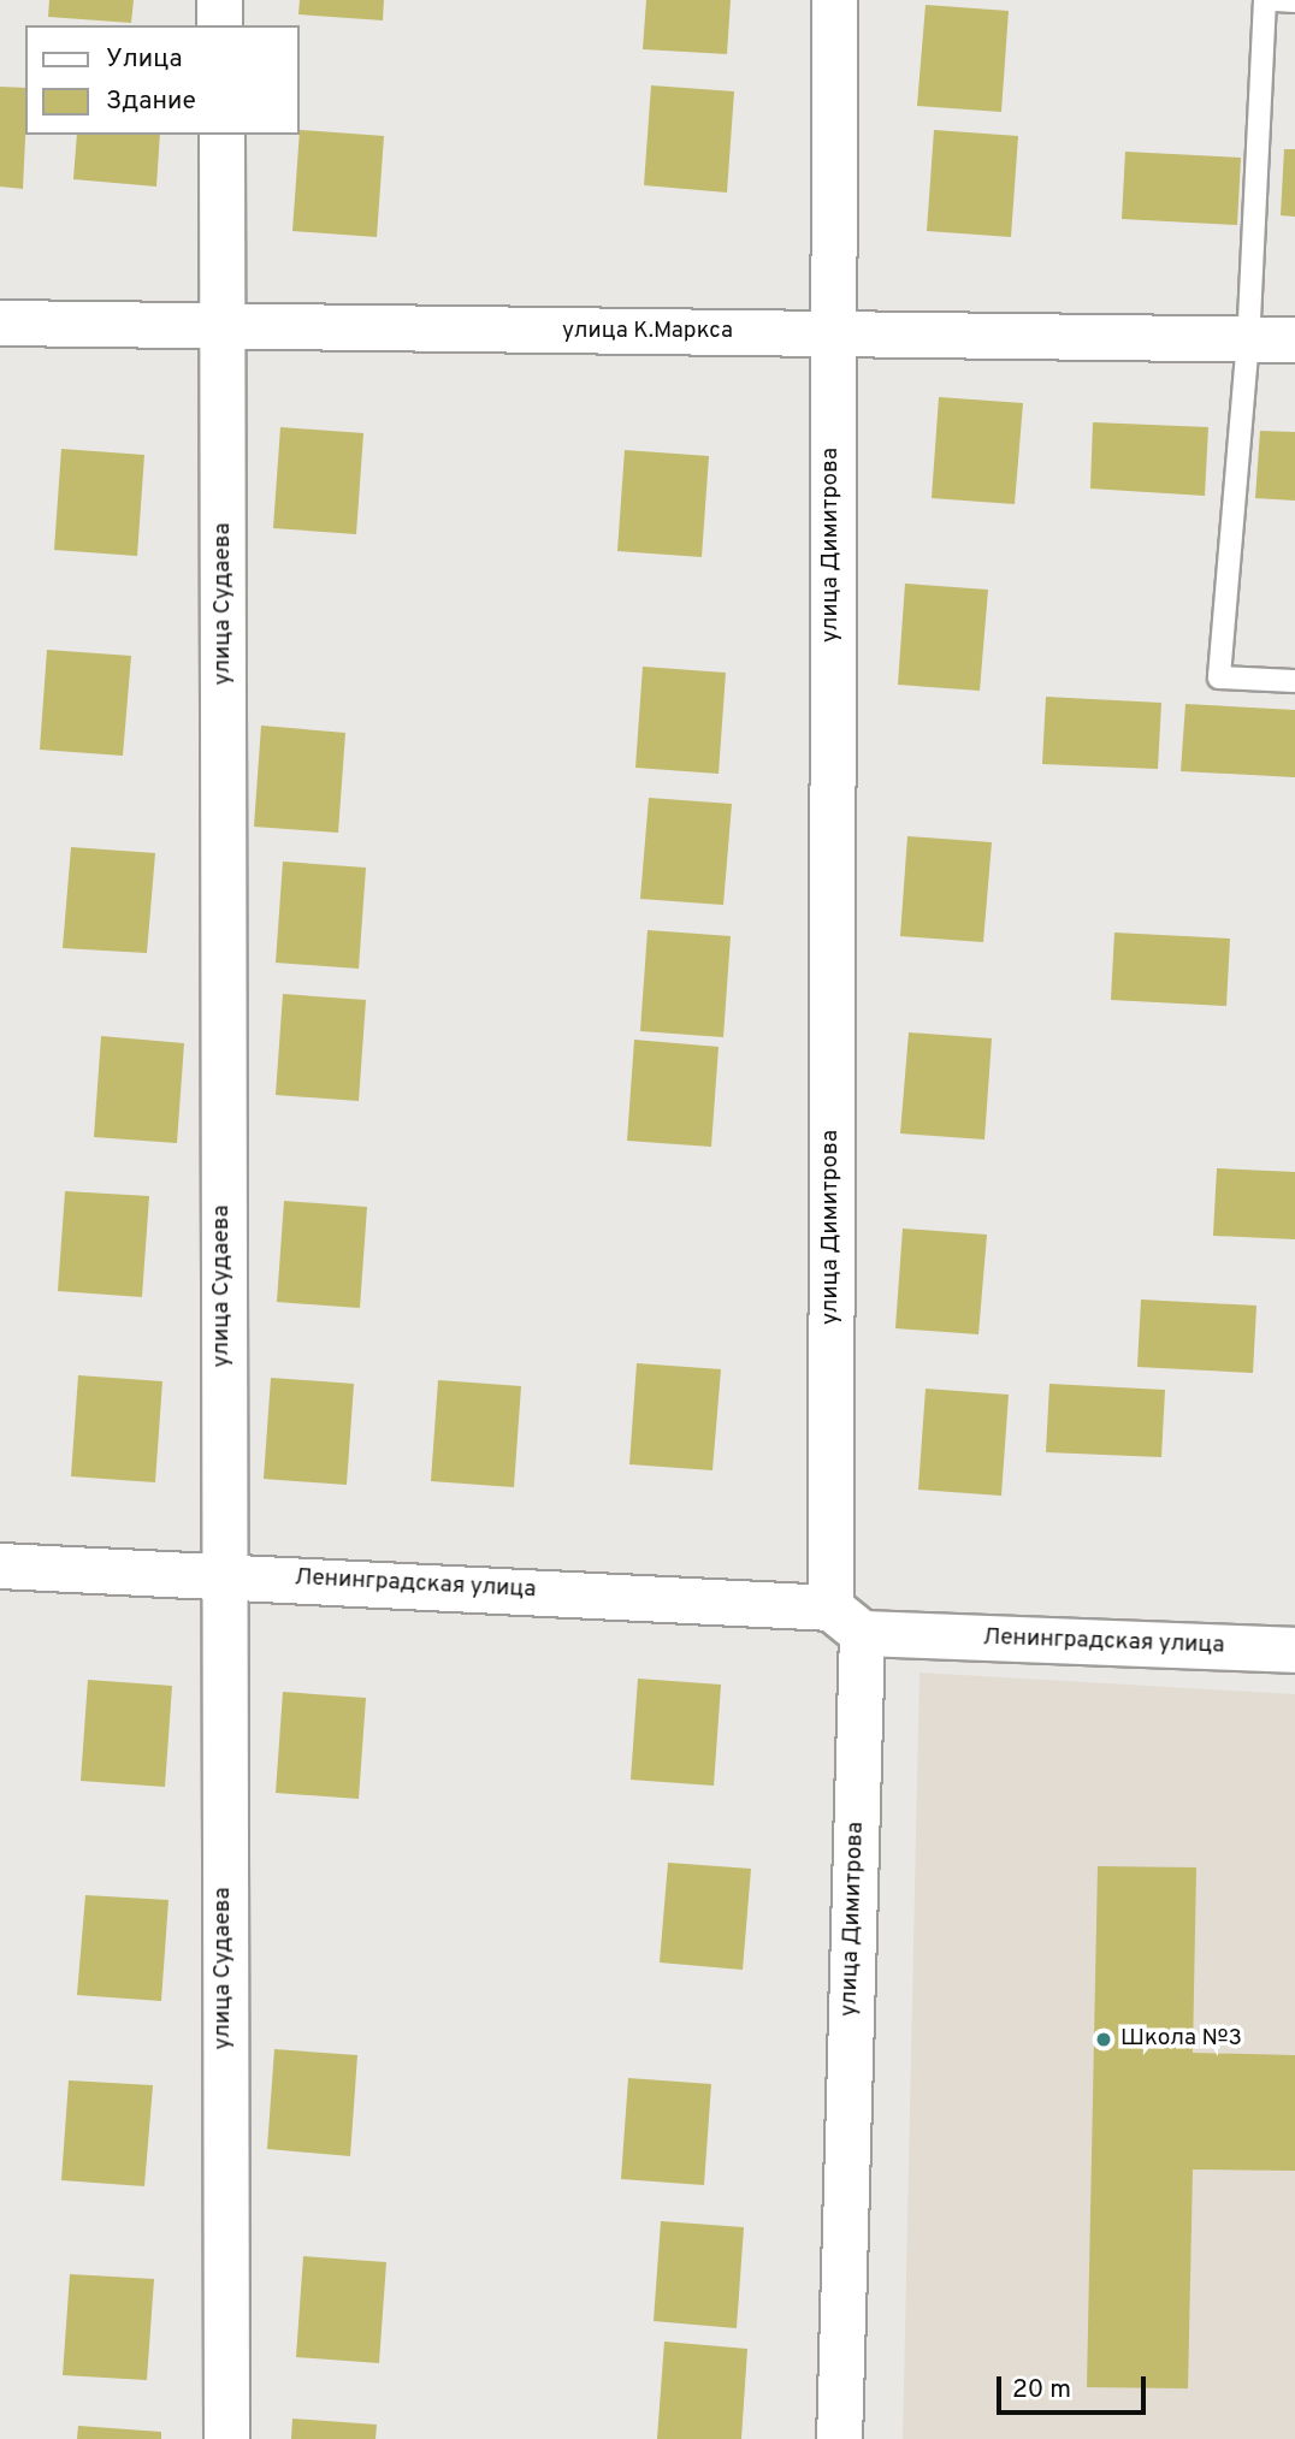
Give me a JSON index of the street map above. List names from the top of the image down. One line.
{"streets":{"street":["улица К.Маркса","улица Димитрова","улица Судаева","Ленинградская улица"]},"crossings":[["улица К.Маркса","улица Димитрова"],["улица К.Маркса","улица Судаева"],["улица Димитрова","Ленинградская улица"],["улица Судаева","Ленинградская улица"]],"places":["Школа №3"],"legend":["Улица","Здание"],"scale_bar":"20 m"}
